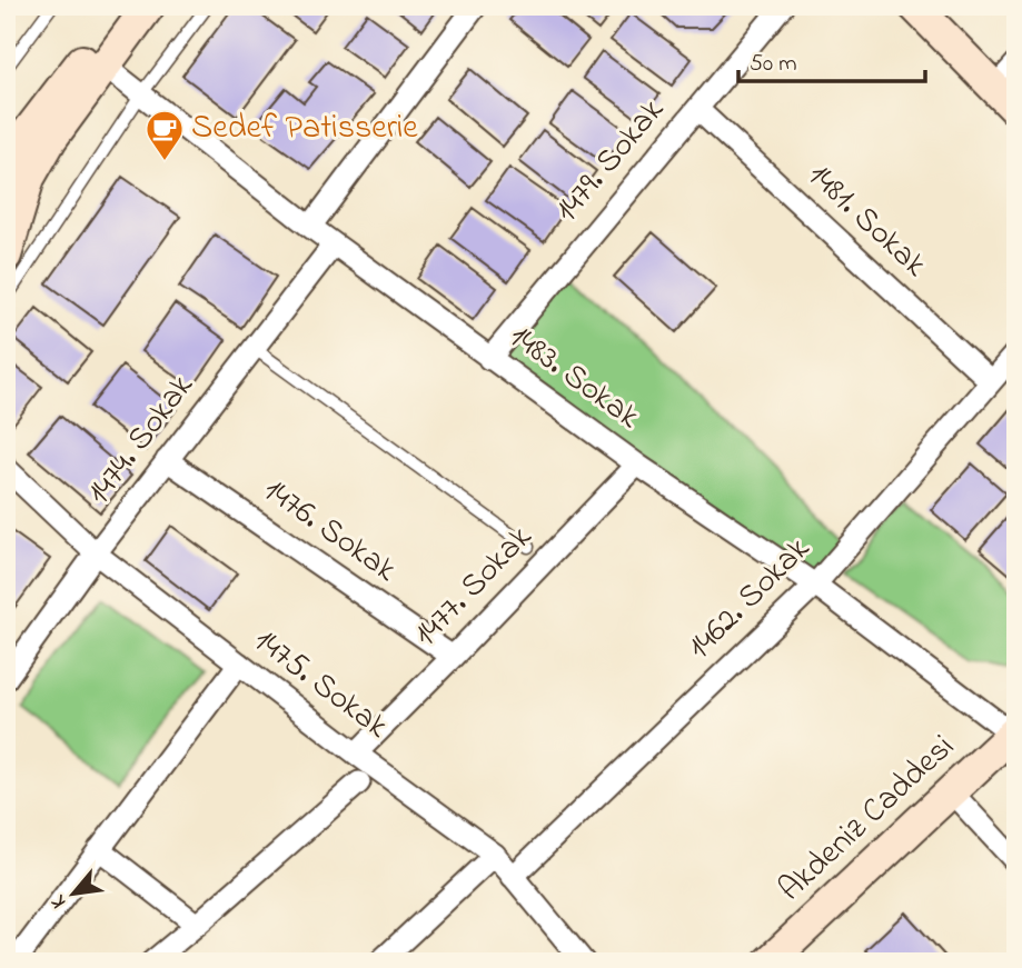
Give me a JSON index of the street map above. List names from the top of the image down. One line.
{"streets":{"main road":["Akdeniz Caddesi"],"street":["1479. Sokak","1481. Sokak","1483. Sokak","1474. Sokak","1476. Sokak","1477. Sokak","1462. Sokak","1475. Sokak"]},"crossings":[["1479. Sokak","1481. Sokak"],["1479. Sokak","1483. Sokak"],["1481. Sokak","1462. Sokak"],["1483. Sokak","1474. Sokak"],["1483. Sokak","1477. Sokak"],["1483. Sokak","1462. Sokak"],["1483. Sokak","Akdeniz Caddesi"],["1474. Sokak","1476. Sokak"],["1474. Sokak","1475. Sokak"],["1476. Sokak","1477. Sokak"],["1477. Sokak","1475. Sokak"],["1462. Sokak","1475. Sokak"]],"places":{"cafe":["Sedef Patisserie"]},"scale_bar":"50 m","north":"bottom left"}
